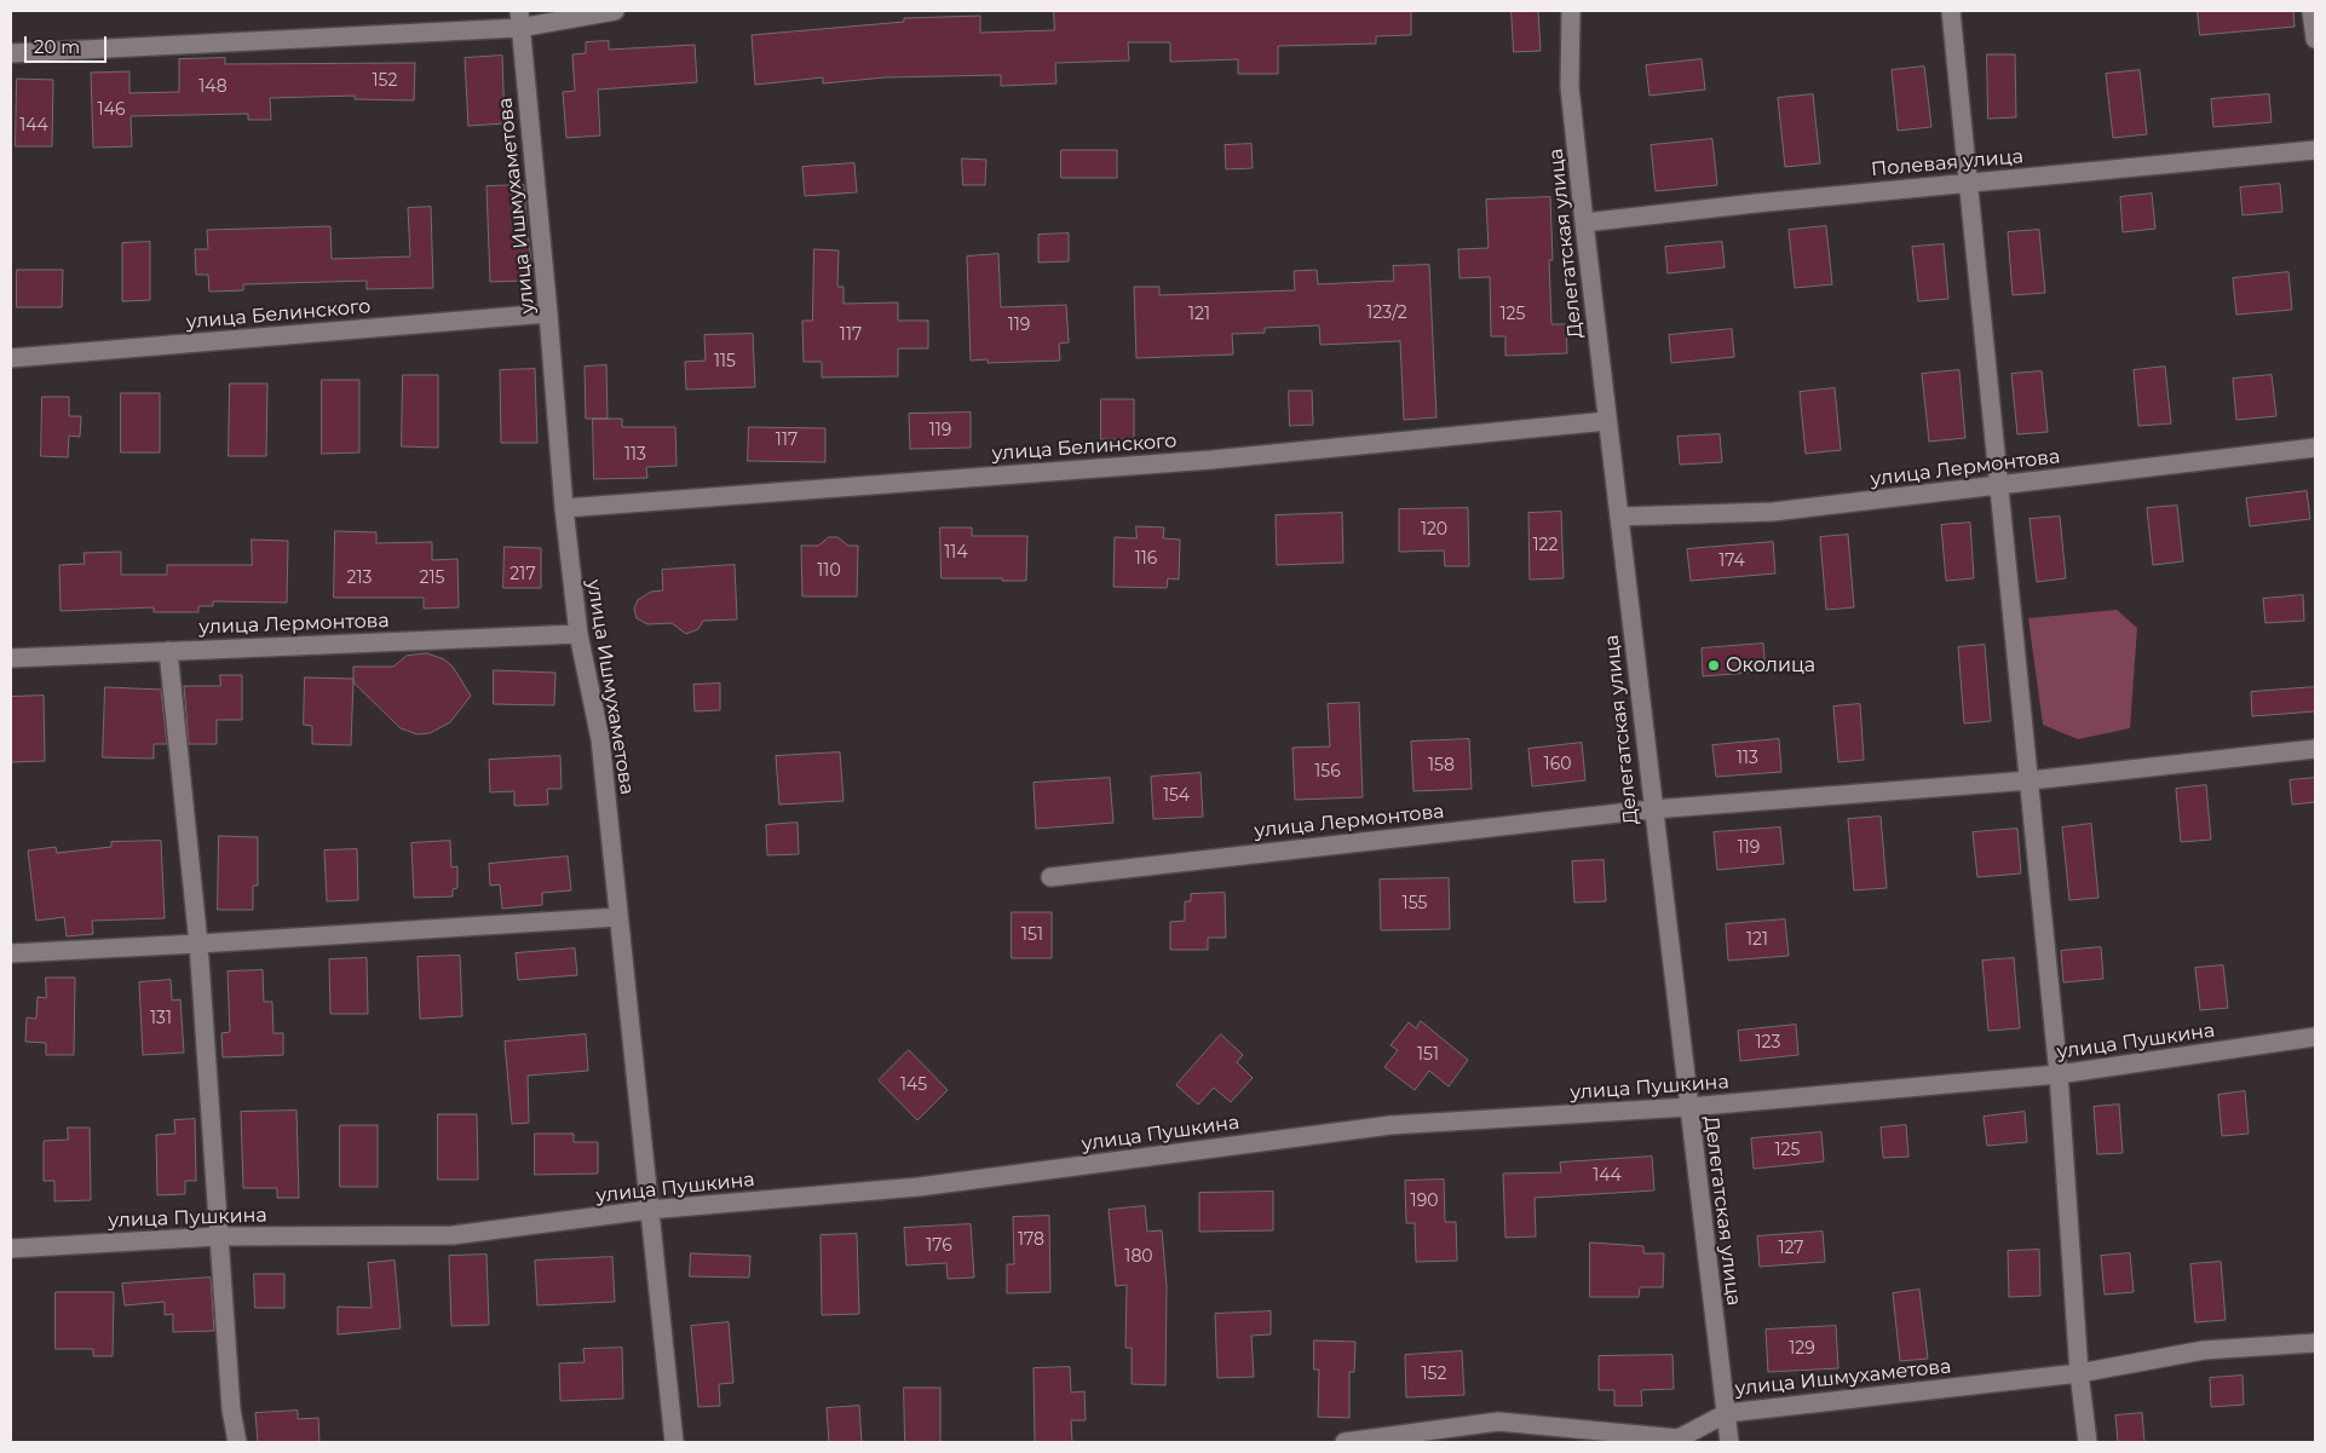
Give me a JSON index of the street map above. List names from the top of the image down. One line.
{"streets":{"street":["Полевая улица","улица Ишмухаметова","Делегатская улица","улица Белинского","улица Лермонтова","улица Пушкина"]},"crossings":[["Полевая улица","Делегатская улица"],["улица Ишмухаметова","Делегатская улица"],["улица Ишмухаметова","улица Белинского"],["улица Ишмухаметова","улица Лермонтова"],["улица Ишмухаметова","улица Пушкина"],["Делегатская улица","улица Белинского"],["Делегатская улица","улица Лермонтова"],["Делегатская улица","улица Пушкина"]],"places":["Околица"],"house_numbers":["152","148","146","144","123/2","121","125","119","117","115","119","117","113","120","122","114","116","174","110","217","213","215","113","160","158","156","154","119","155","151","121","131","123","151","145","125","144","190","178","176","127","180","129","152"],"scale_bar":"20 m"}
